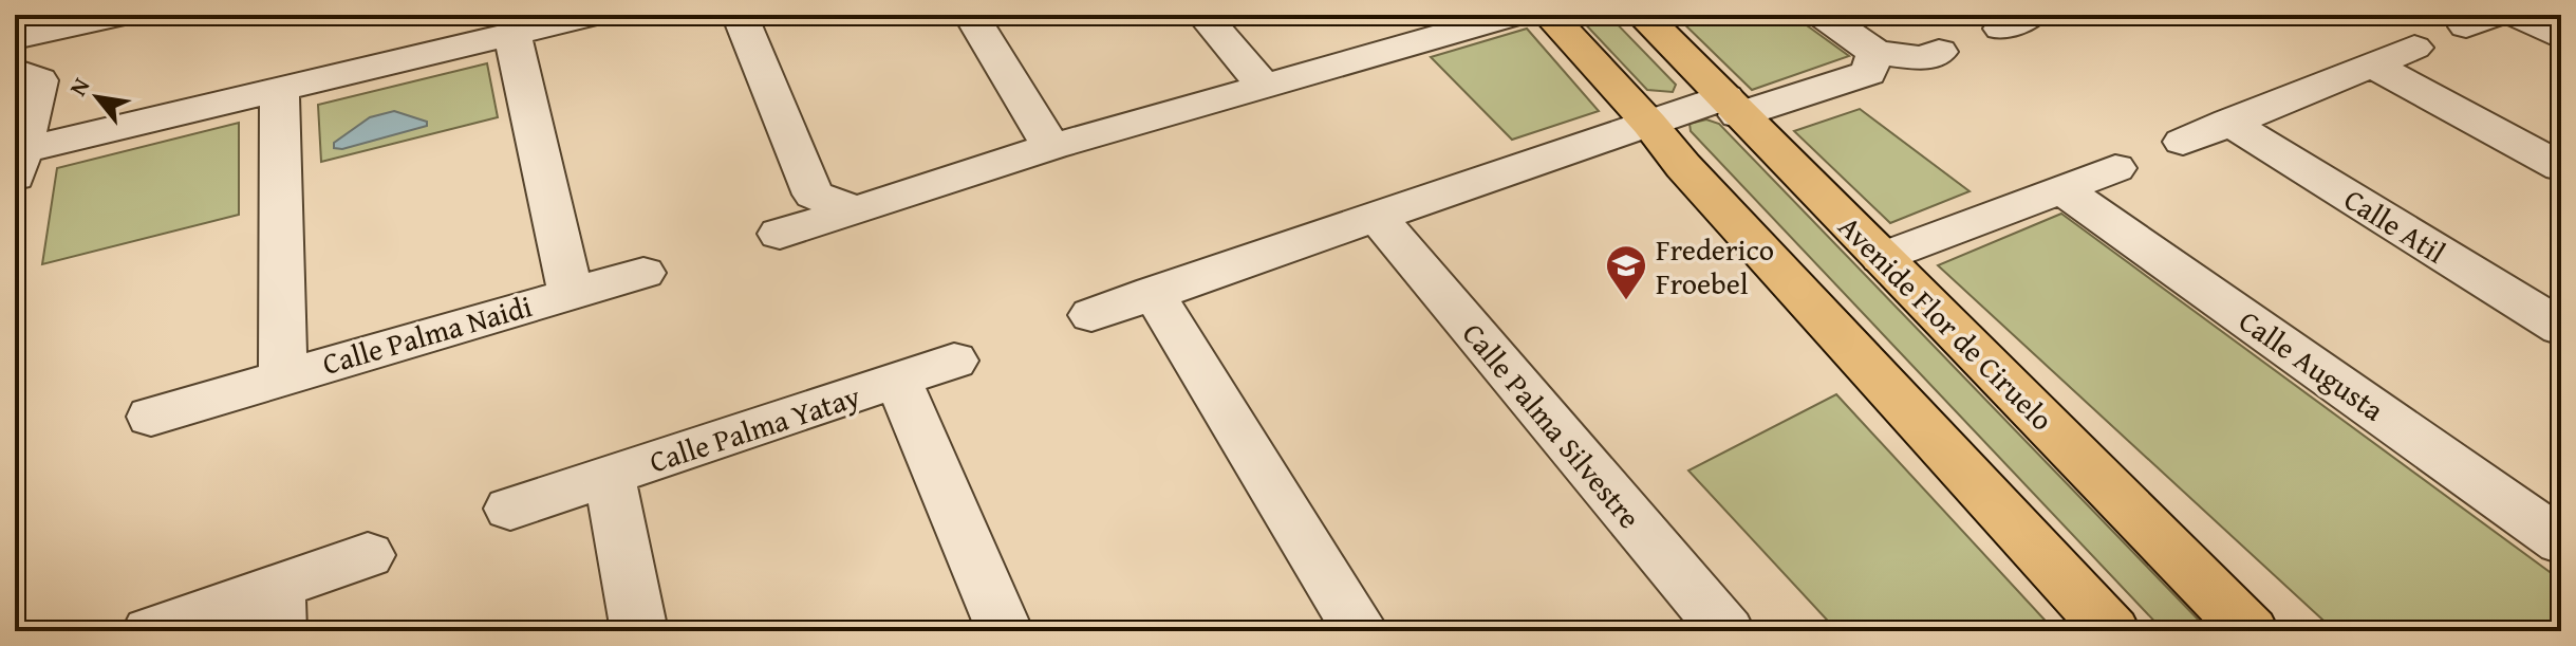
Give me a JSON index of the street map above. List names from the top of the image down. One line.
{"streets":{"main road":["Avenide Flor de Ciruelo"],"street":["Calle Atil","Calle Palma Naidi","Calle Augusta","Calle Palma Silvestre","Calle Palma Yatay"]},"places":{"school or university":["Frederico Froebel"]},"north":"top left"}
